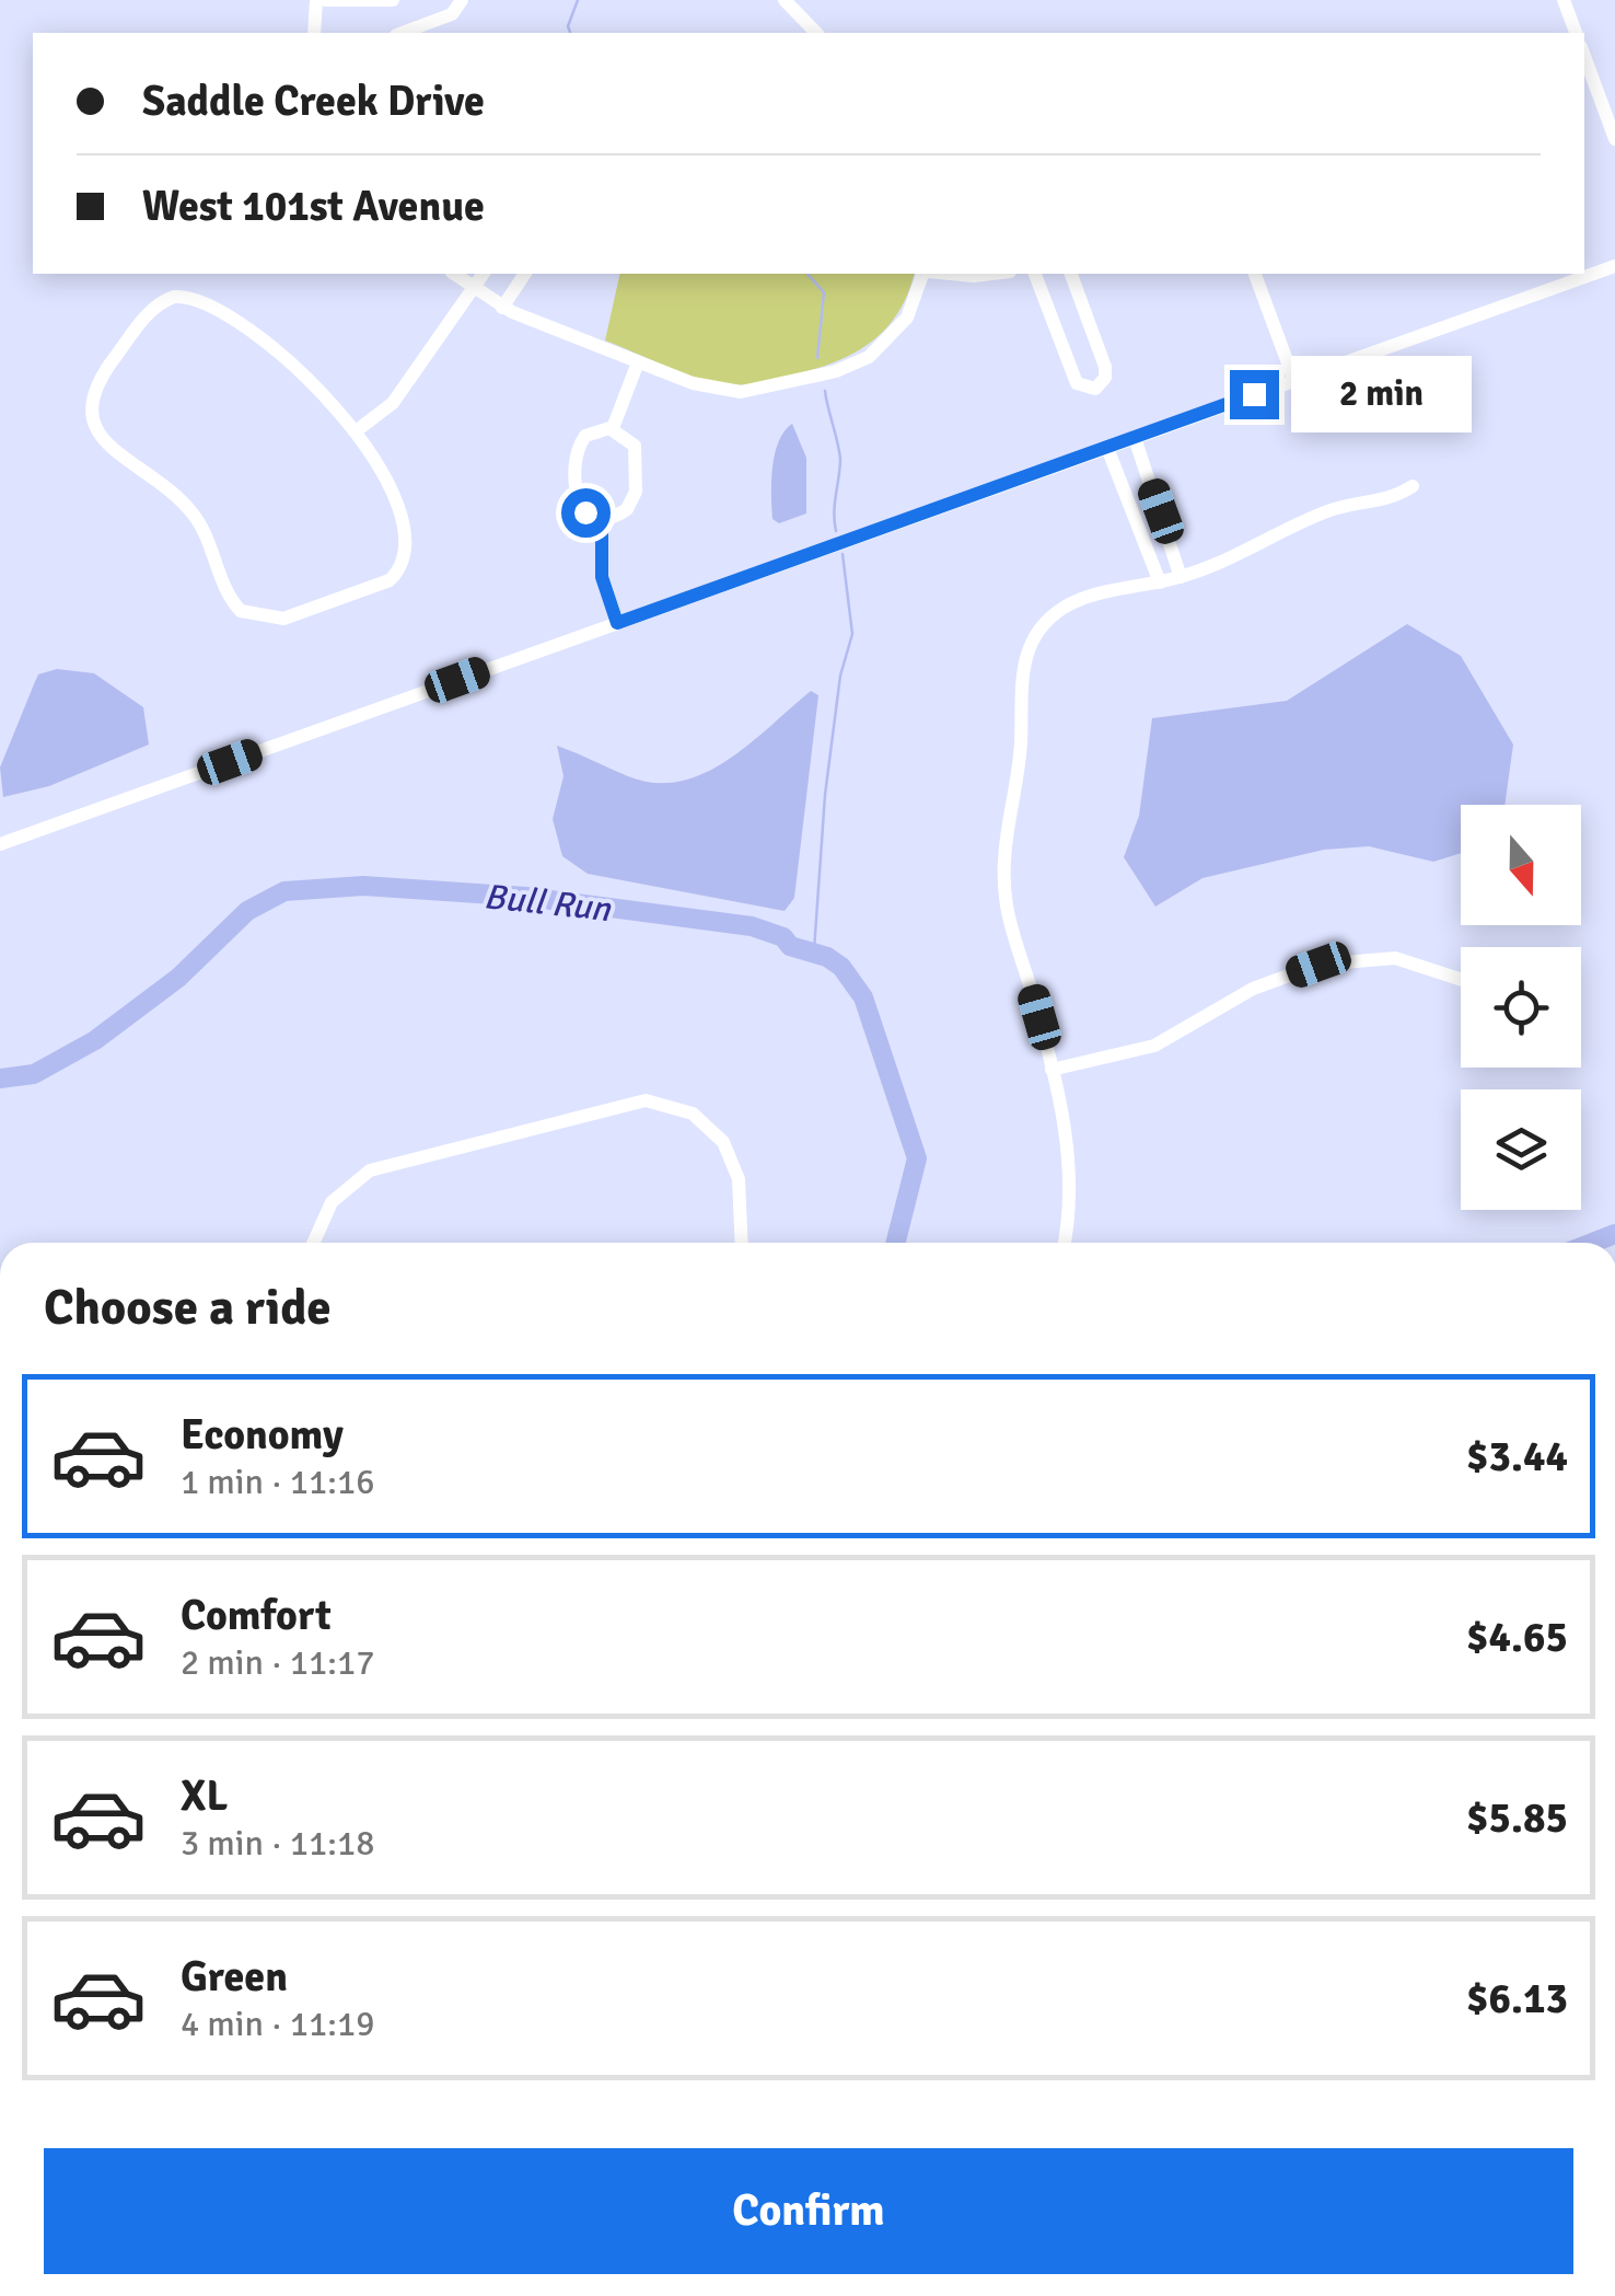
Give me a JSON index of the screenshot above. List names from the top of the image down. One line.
{"water":["Bull Run"],"north":"bottom","page":{"banner":["Saddle Creek Drive","West 101st Avenue"],"bubble":"2 min","heading":"Choose a ride","list":[{"name":"Economy","note":"1 min · 11:16","value":"$3.44"},{"name":"Comfort","note":"2 min · 11:17","value":"$4.65"},{"name":"XL","note":"3 min · 11:18","value":"$5.85"},{"name":"Green","note":"4 min · 11:19","value":"$6.13"}],"buttons":"Confirm"}}
